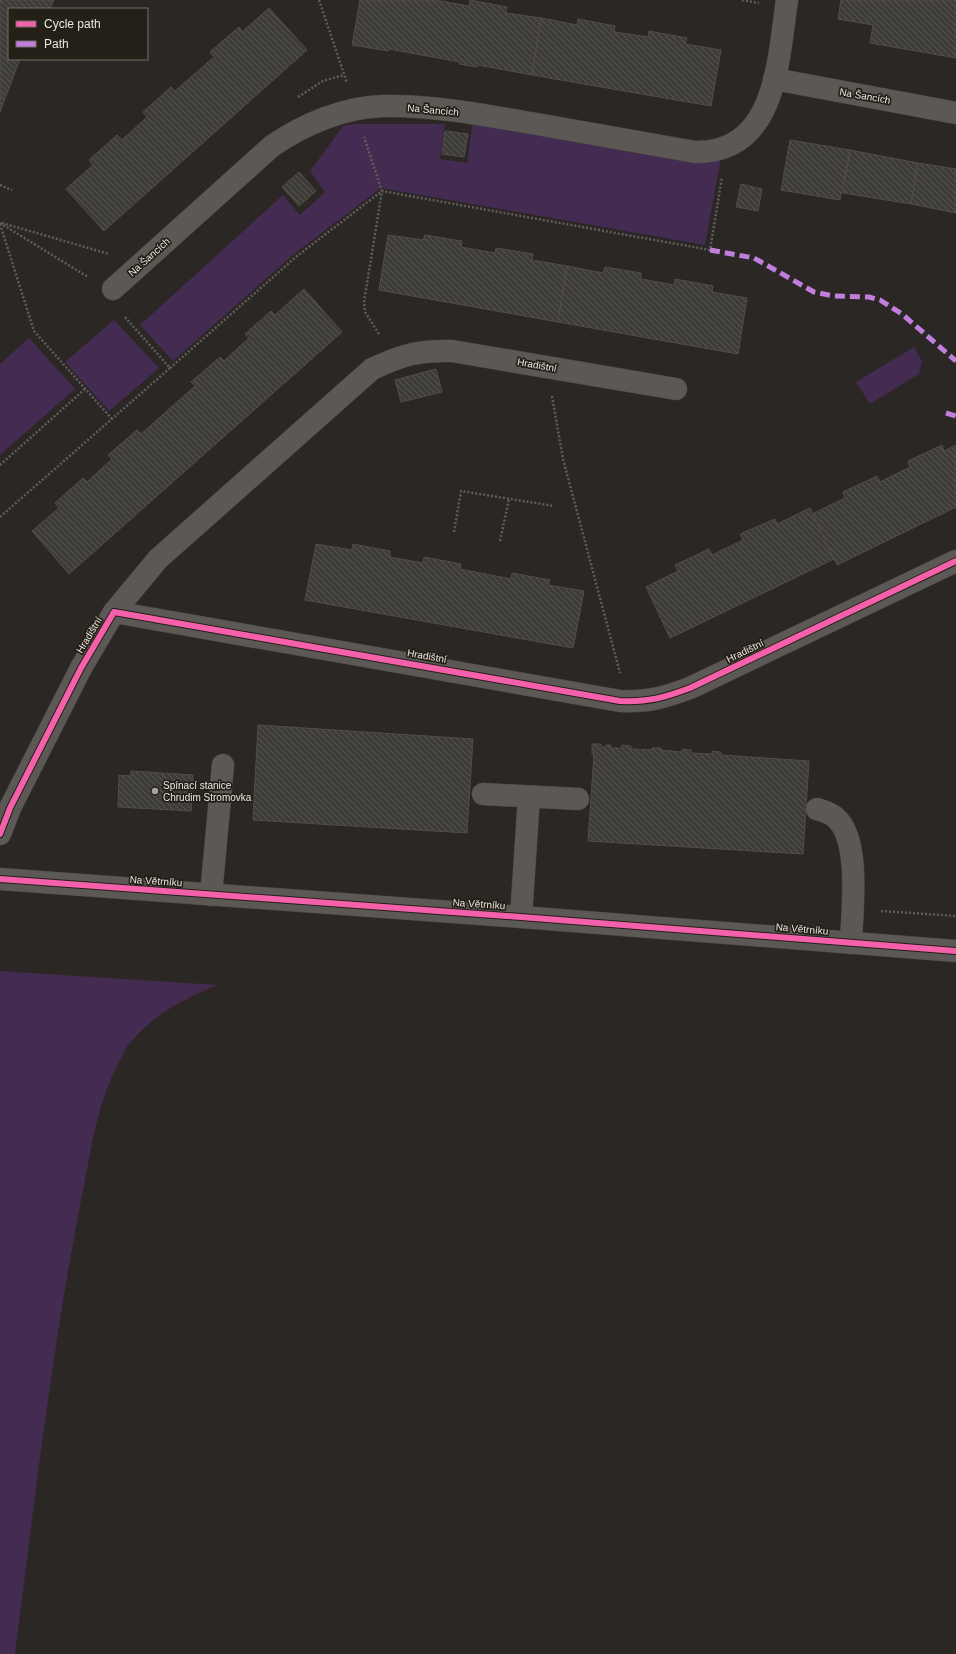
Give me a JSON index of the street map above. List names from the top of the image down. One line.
{"streets":{"street":["Na Šancích","Hradištní","Na Větrníku"]},"places":["Spínací stanice Chrudim Stromovka"],"legend":["Cycle path","Path"]}
